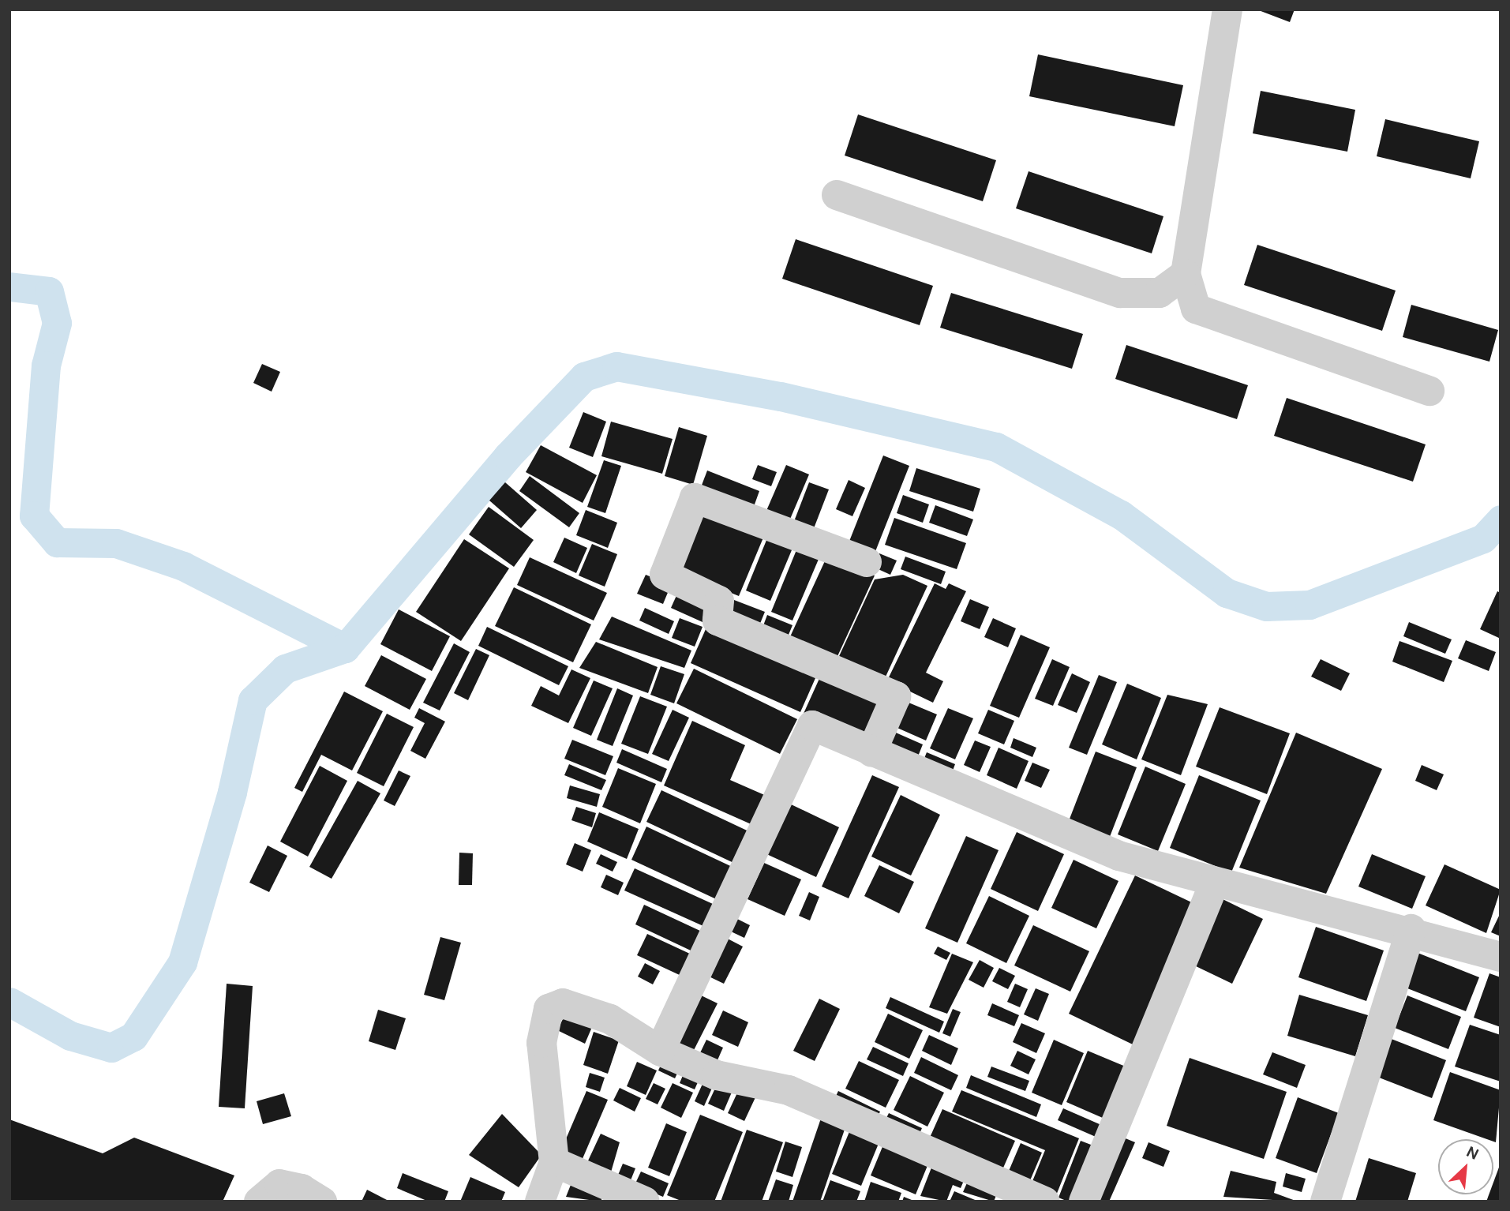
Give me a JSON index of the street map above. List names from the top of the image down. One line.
{"north":"top right"}
